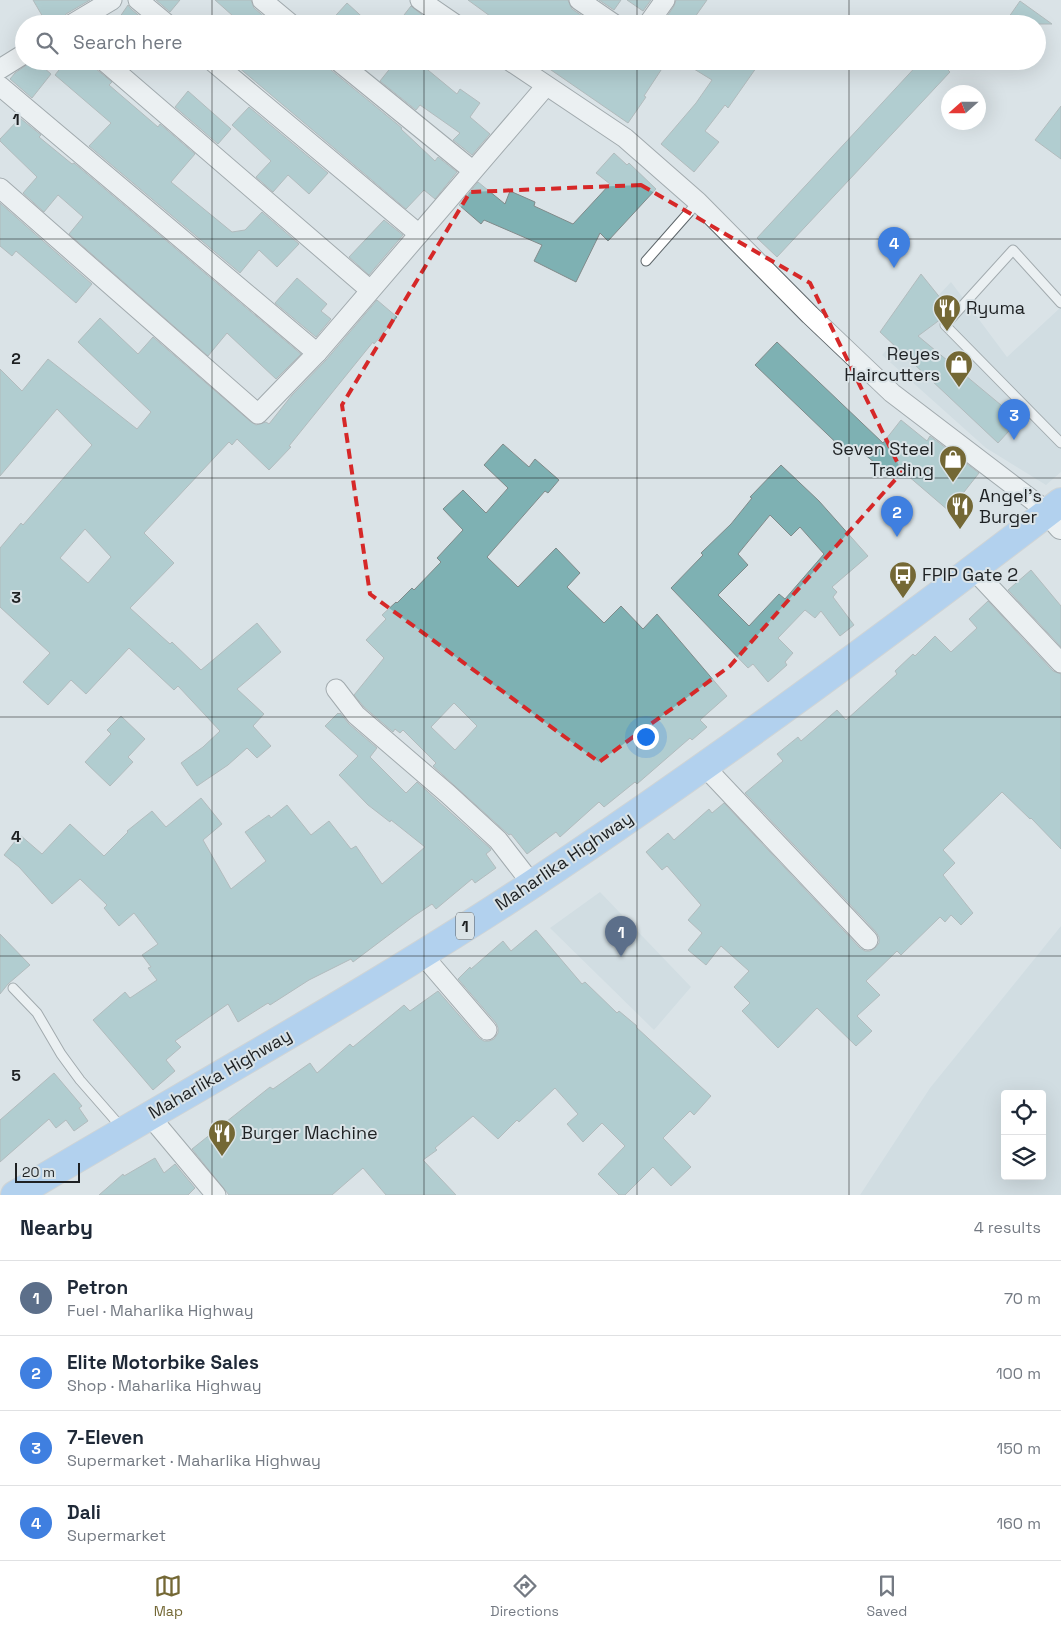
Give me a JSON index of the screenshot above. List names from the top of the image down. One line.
{"streets":{"highway":["Maharlika Highway","1"]},"places":{"restaurant":["Ryuma","Angel's Burger","Burger Machine"],"shop":["Reyes Haircutters","Seven Steel Trading"],"bus stop":["FPIP Gate 2"]},"scale_bar":"20 m","north":"left","page":{"search":"Search here","pins":["4","3","2","1"],"scale":"20 m","heading":["Nearby","4 results"],"list":[{"mark":"1","name":"Petron","note":"Fuel · Maharlika Highway","value":"70 m"},{"mark":"2","name":"Elite Motorbike Sales","note":"Shop · Maharlika Highway","value":"100 m"},{"mark":"3","name":"7-Eleven","note":"Supermarket · Maharlika Highway","value":"150 m"},{"mark":"4","name":"Dali","note":"Supermarket","value":"160 m"}],"nav":["Map","Directions","Saved"]},"grid":{"rows":["1","2","3","4","5"]}}
